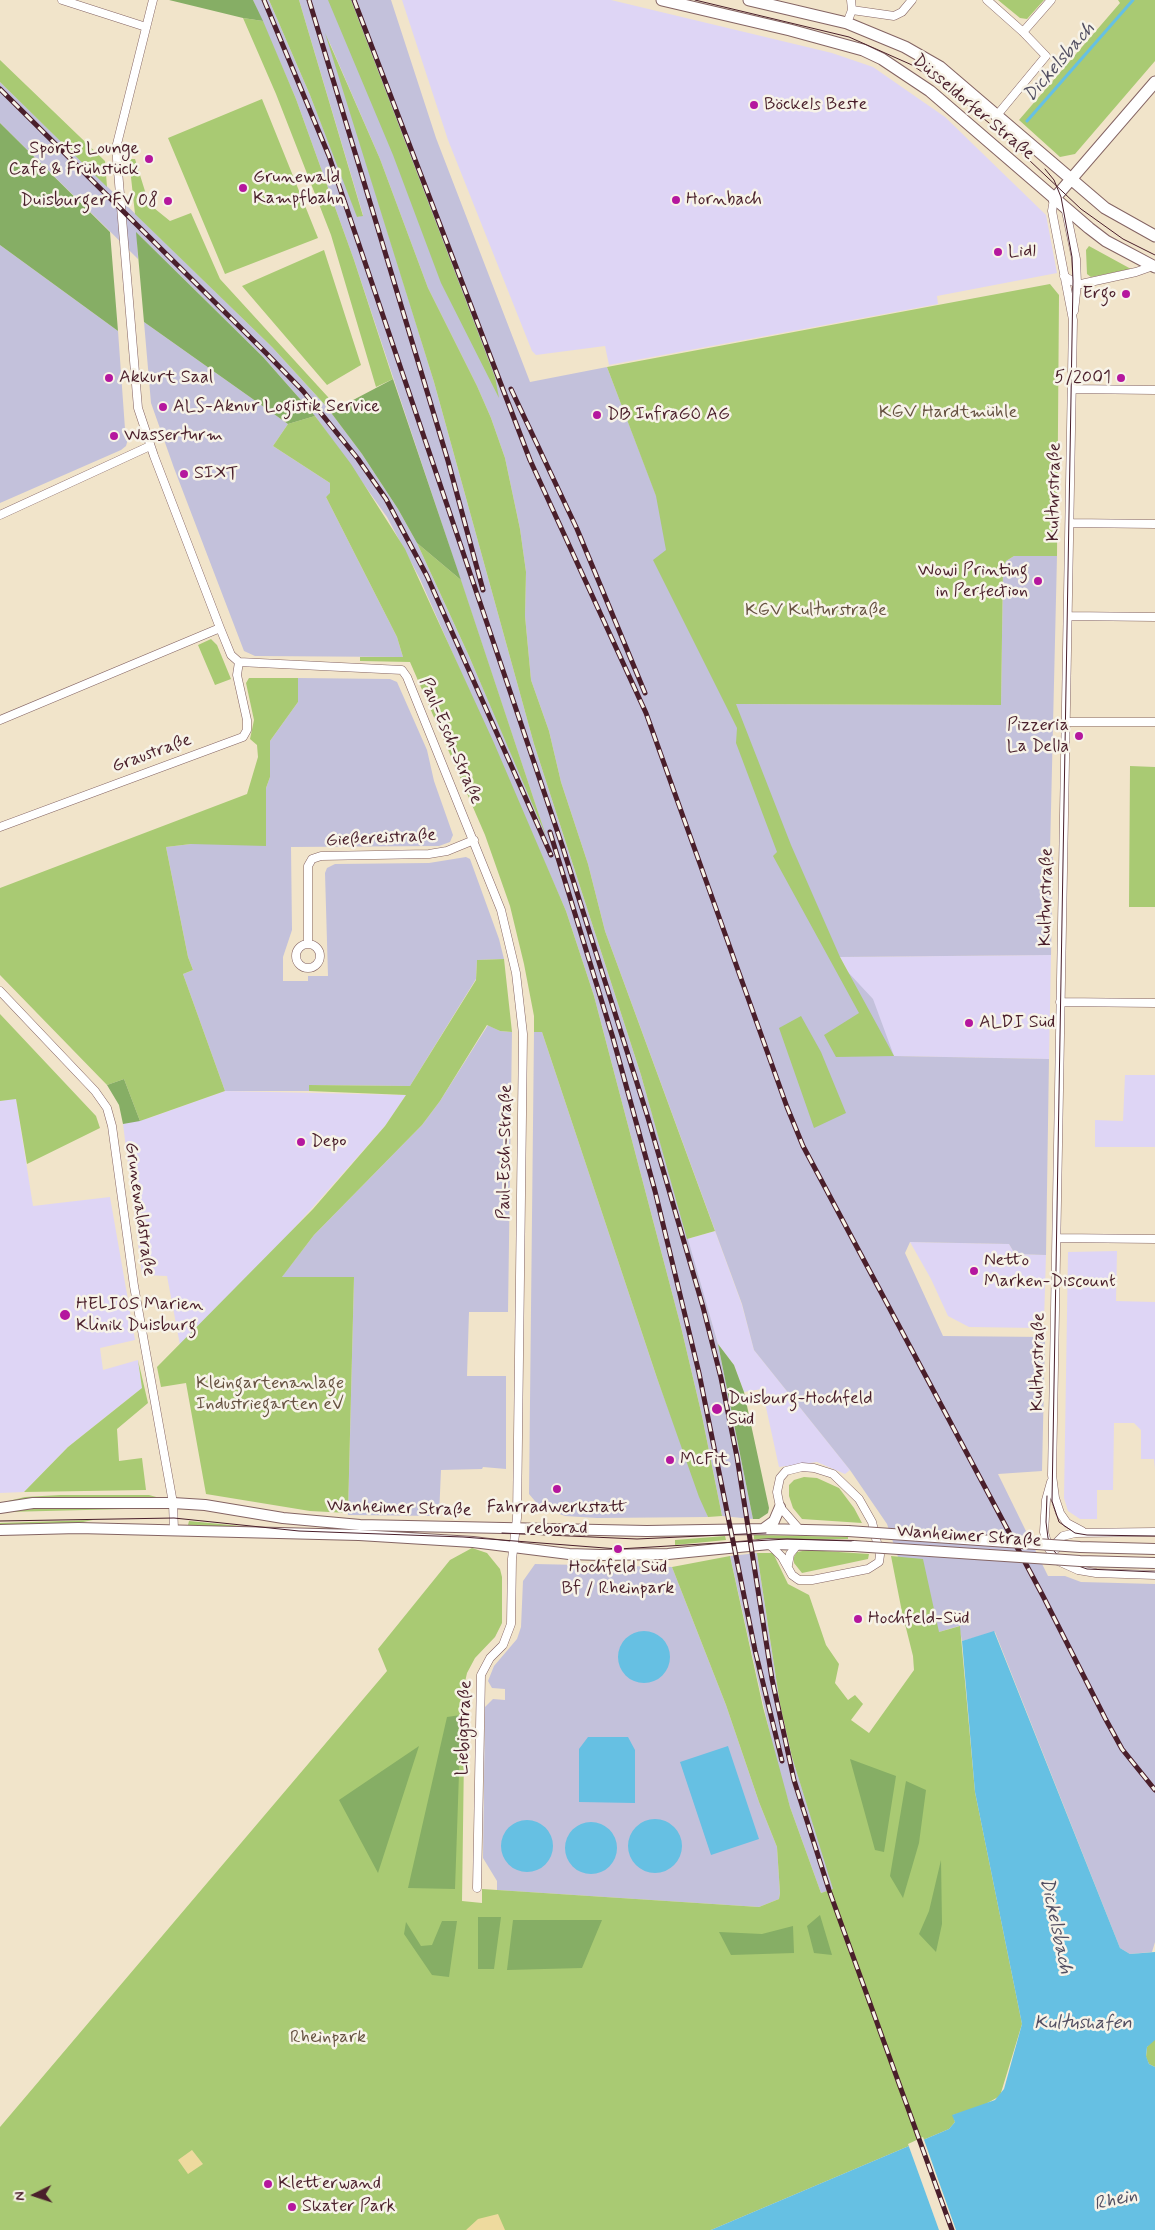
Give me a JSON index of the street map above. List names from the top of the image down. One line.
{"streets":{"main road":["Düsseldorfer Straße"],"street":["Kulturstraße","Paul-Esch-Straße","Graustraße","Gießereistraße","Grunewaldstraße","Wanheimer Straße","Liebigstraße"]},"crossings":[["Düsseldorfer Straße","Kulturstraße"],["Kulturstraße","Wanheimer Straße"],["Paul-Esch-Straße","Graustraße"],["Paul-Esch-Straße","Gießereistraße"],["Paul-Esch-Straße","Wanheimer Straße"],["Paul-Esch-Straße","Liebigstraße"],["Grunewaldstraße","Wanheimer Straße"],["Wanheimer Straße","Liebigstraße"]],"water":["Dickelsbach","Kultushafen","Rhein"],"parks":["KGV Hardtmühle","KGV Kulturstraße","Kleingartenanlage Industriegarten eV","Rheinpark"],"places":["Böckels Beste","Sports Lounge Cafe & Frühstück","Grunewald Kampfbahn","Hornbach","Duisburger FV 08","Lidl","Ergo","Akkurt Saal","5/2001","ALS-Aknur Logistik Service","DB InfraGO AG","Wasserturm","SIXT","Wowi Printing in Perfection","Pizzeria La Della","ALDI Süd","Depo","Netto Marken-Discount","HELIOS Marien Klinik Duisburg","Duisburg-Hochfeld Süd","McFit","Fahrradwerkstatt reborad","Hochfeld Süd Bf / Rheinpark","Hochfeld-Süd","Kletterwand","Skater Park"],"north":"left"}
